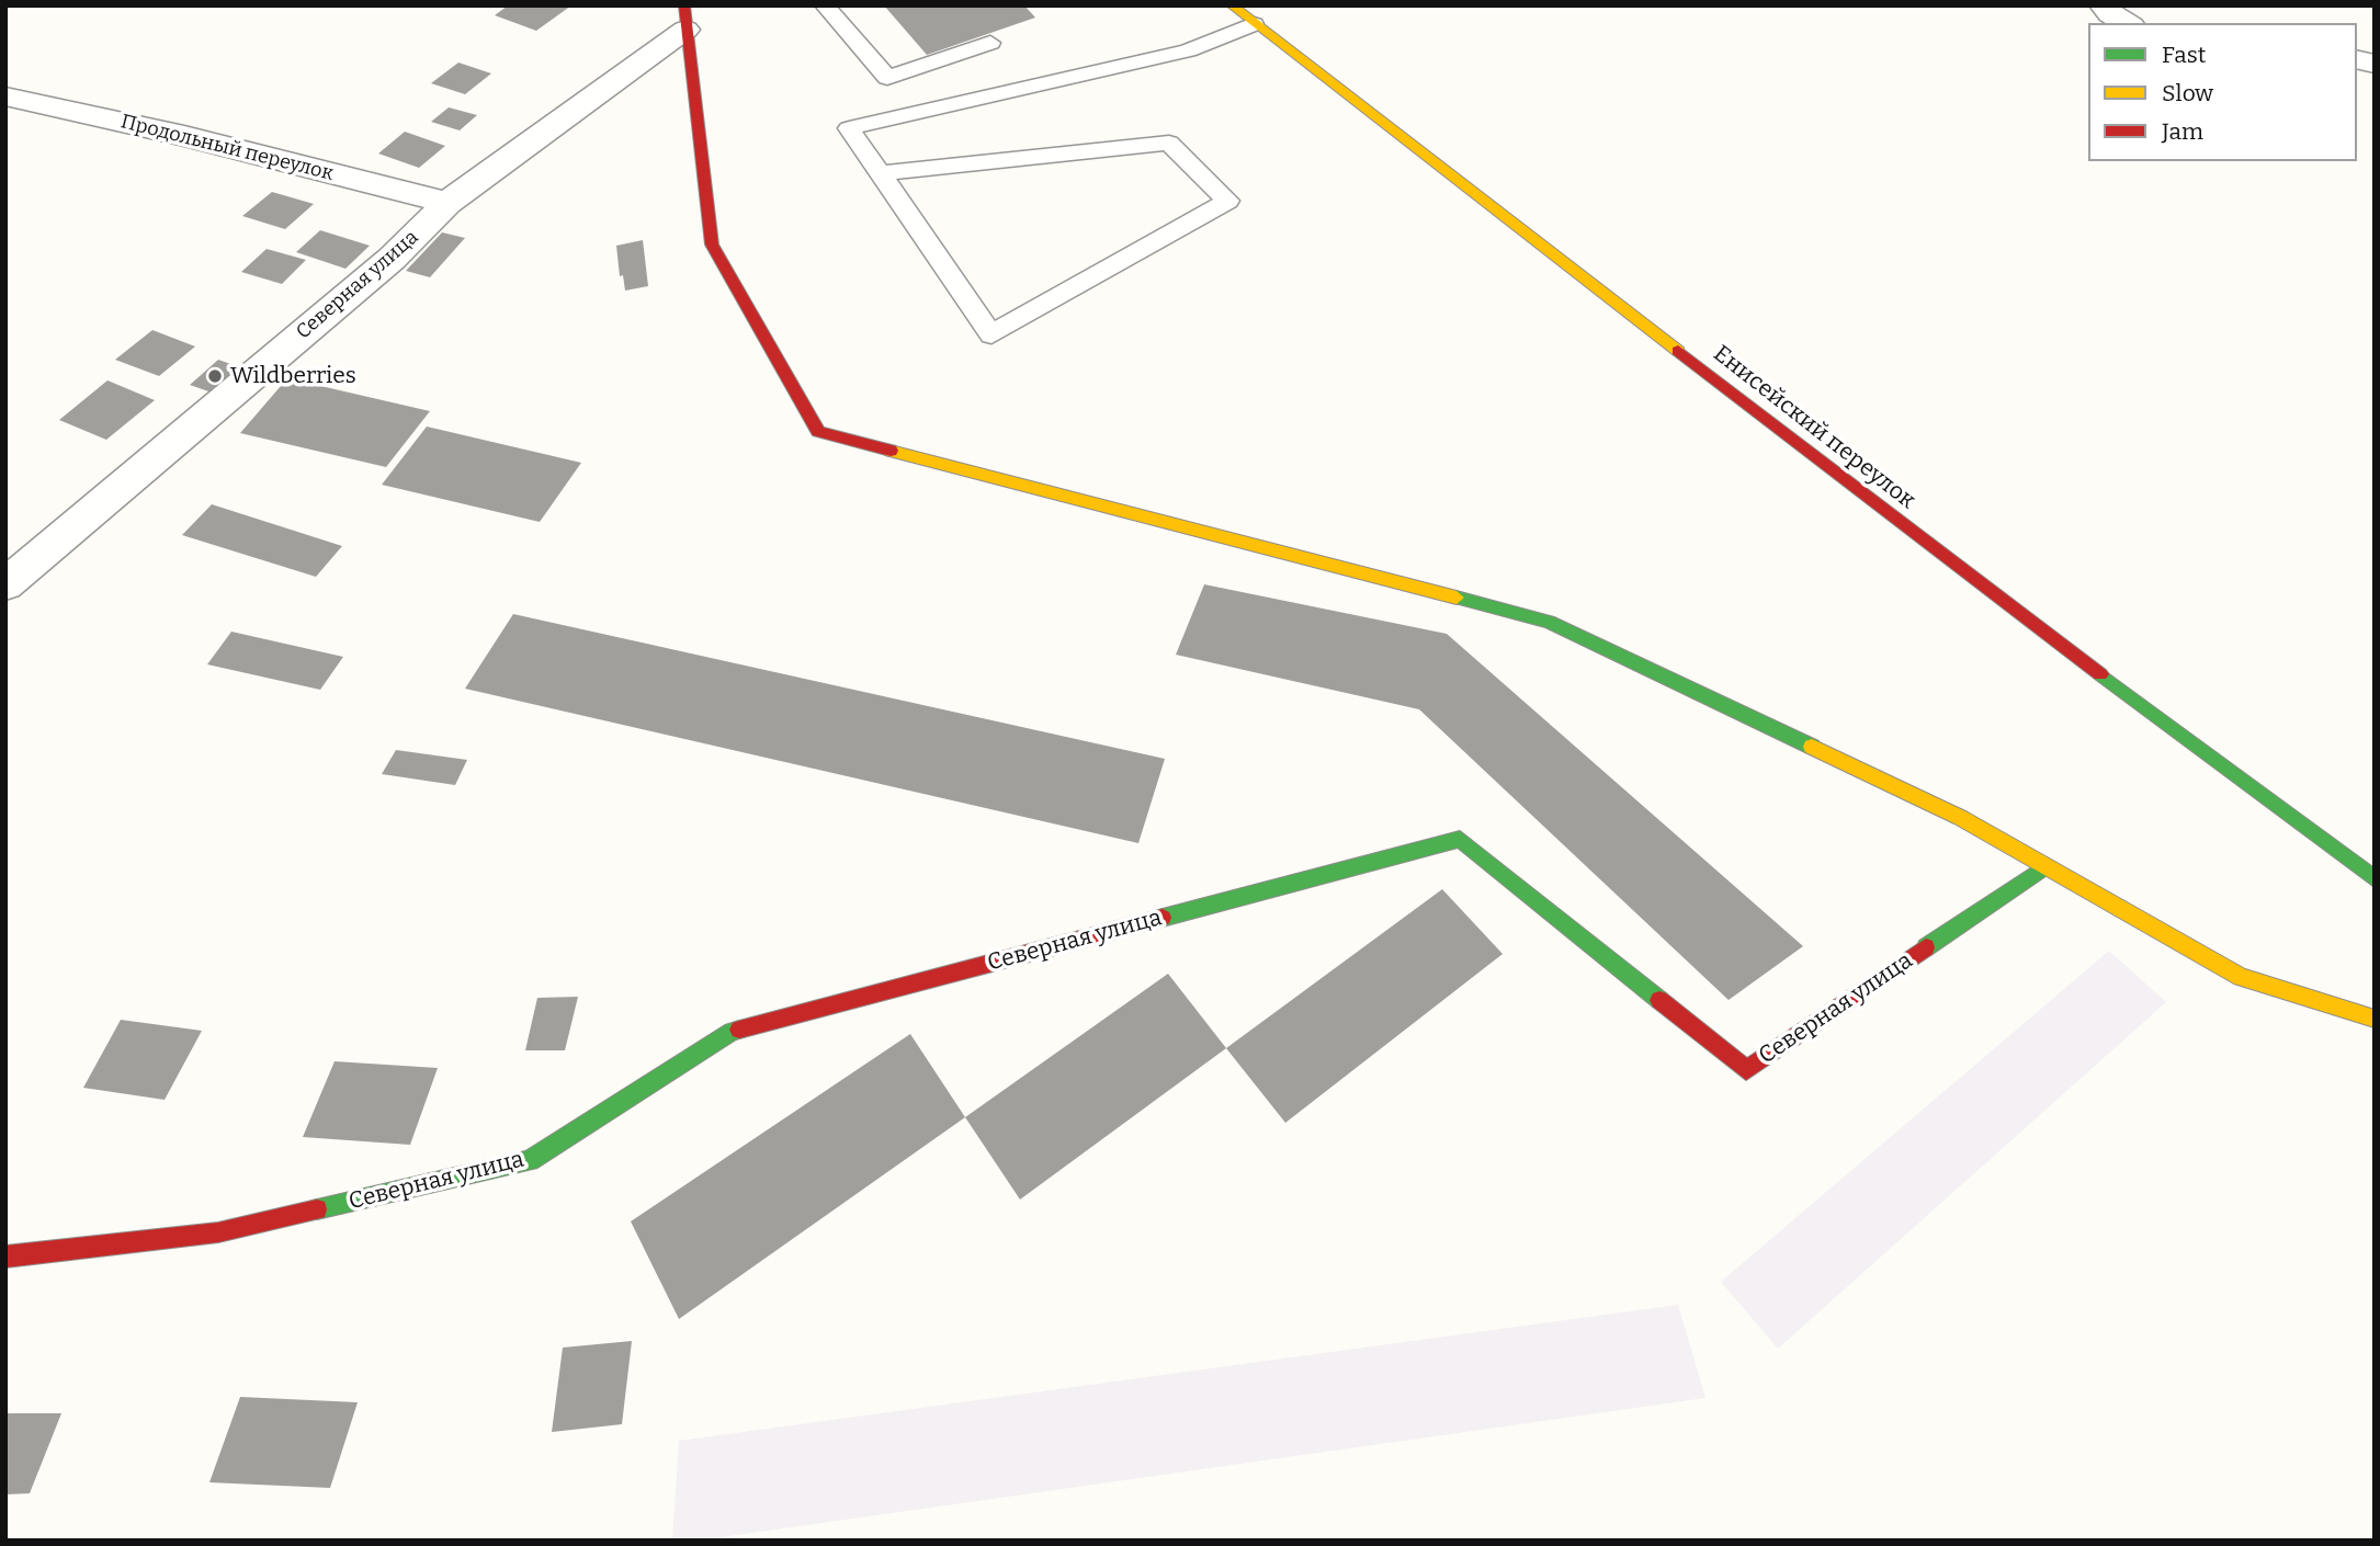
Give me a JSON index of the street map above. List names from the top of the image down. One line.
{"streets":{"street":["Продольный переулок","Северная улица","Енисейский переулок"]},"crossings":[["Продольный переулок","Северная улица"]],"places":["Wildberries"],"legend":["Fast","Slow","Jam"]}
